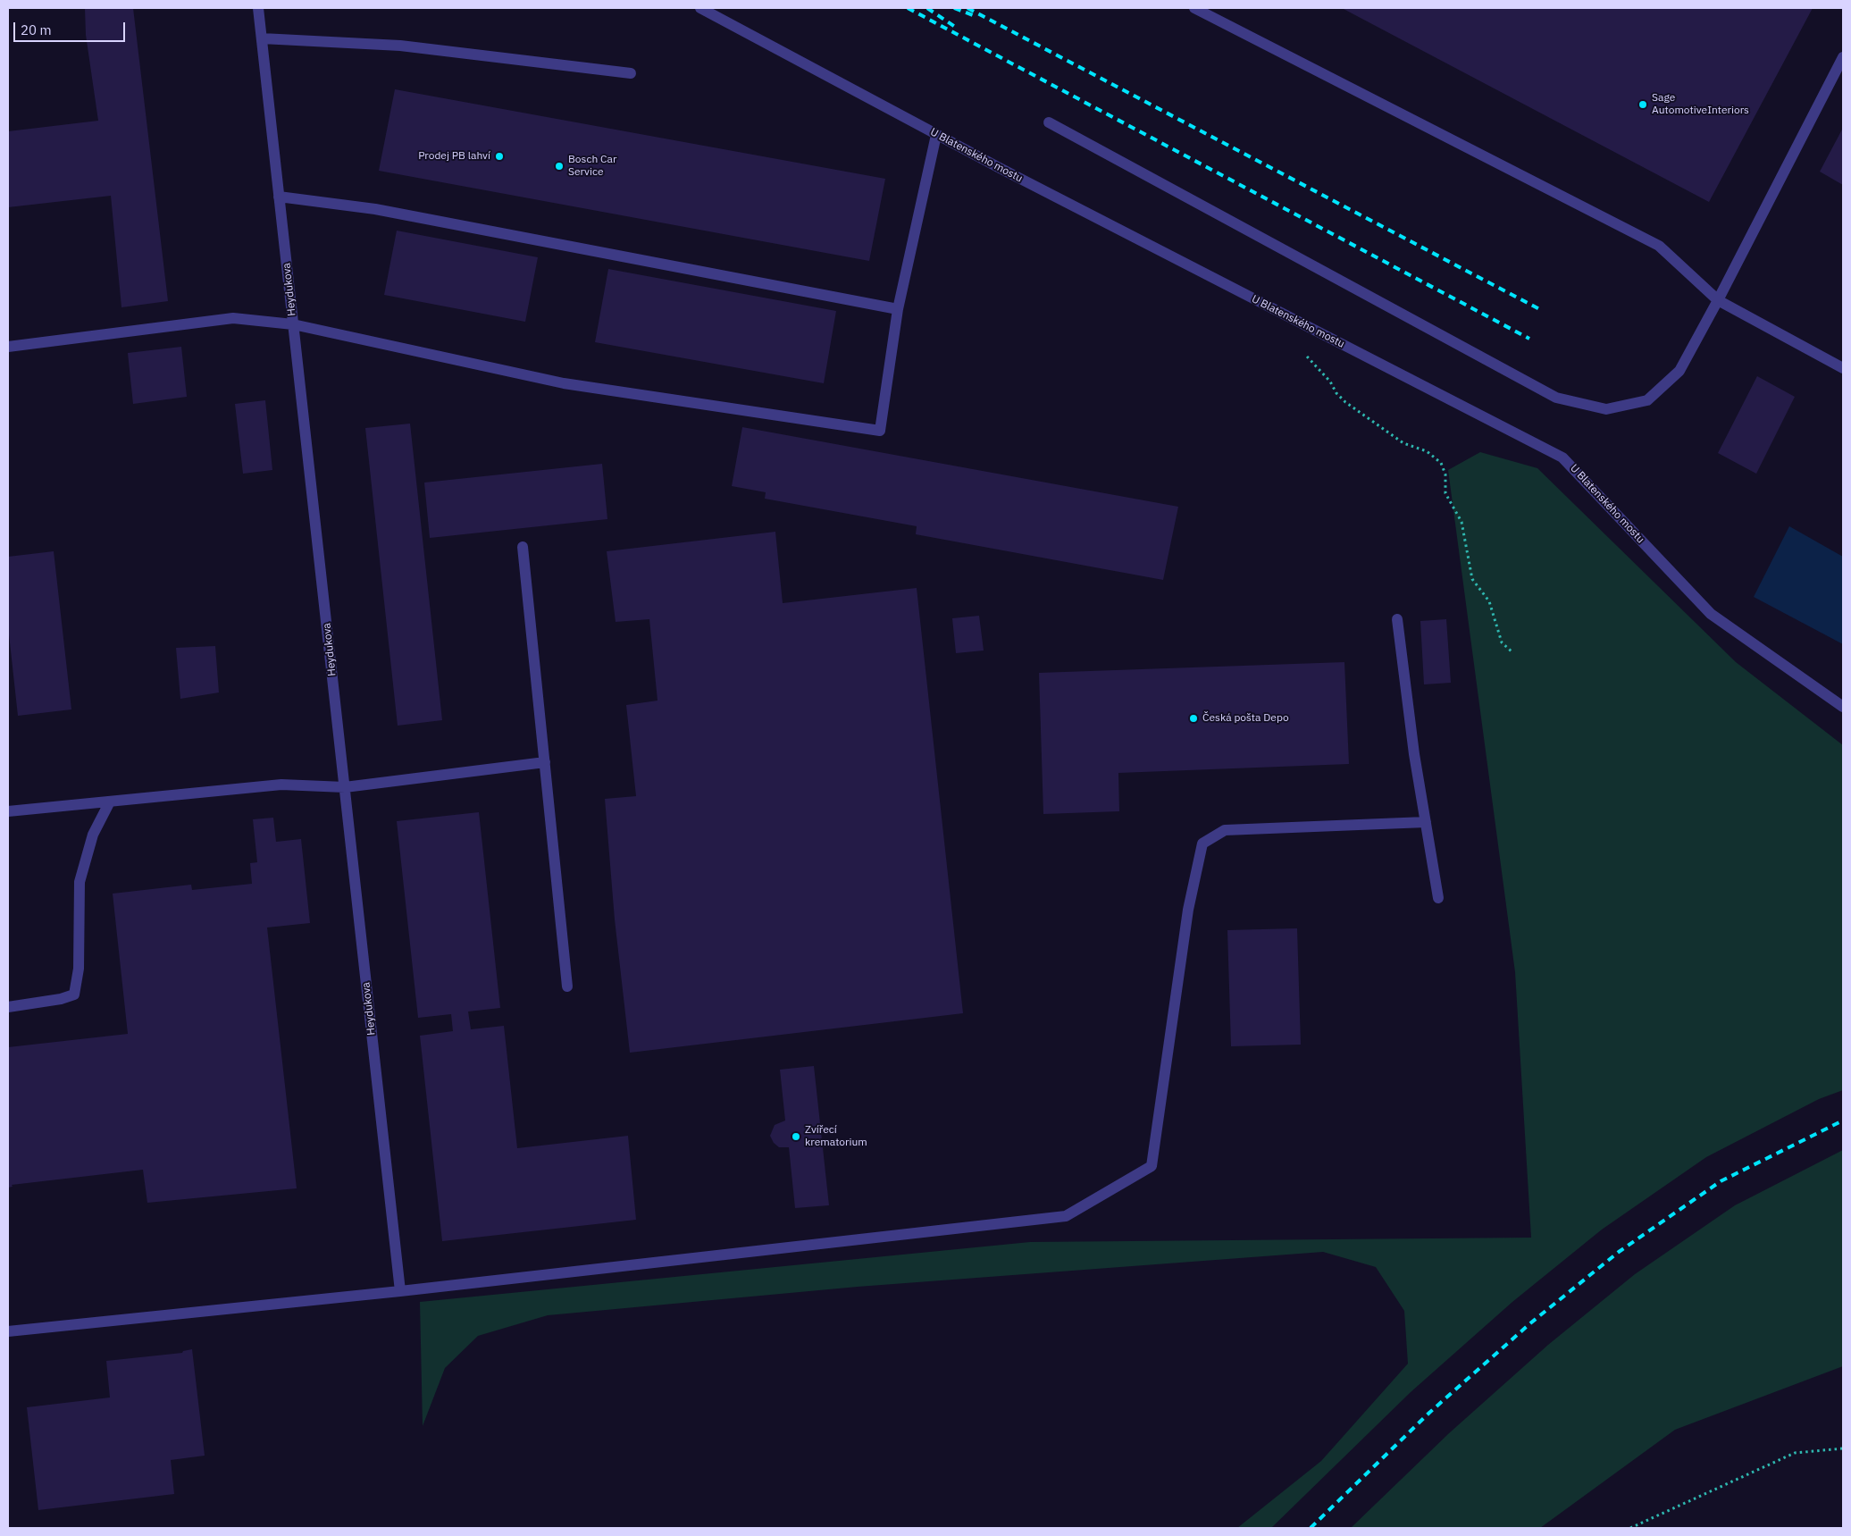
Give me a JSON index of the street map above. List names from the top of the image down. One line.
{"streets":{"street":["U Blatenského mostu","Heydukova"]},"places":["Sage AutomotiveInteriors","Prodej PB lahví","Bosch Car Service","Česká pošta Depo","Zvířecí krematorium"],"scale_bar":"20 m"}
